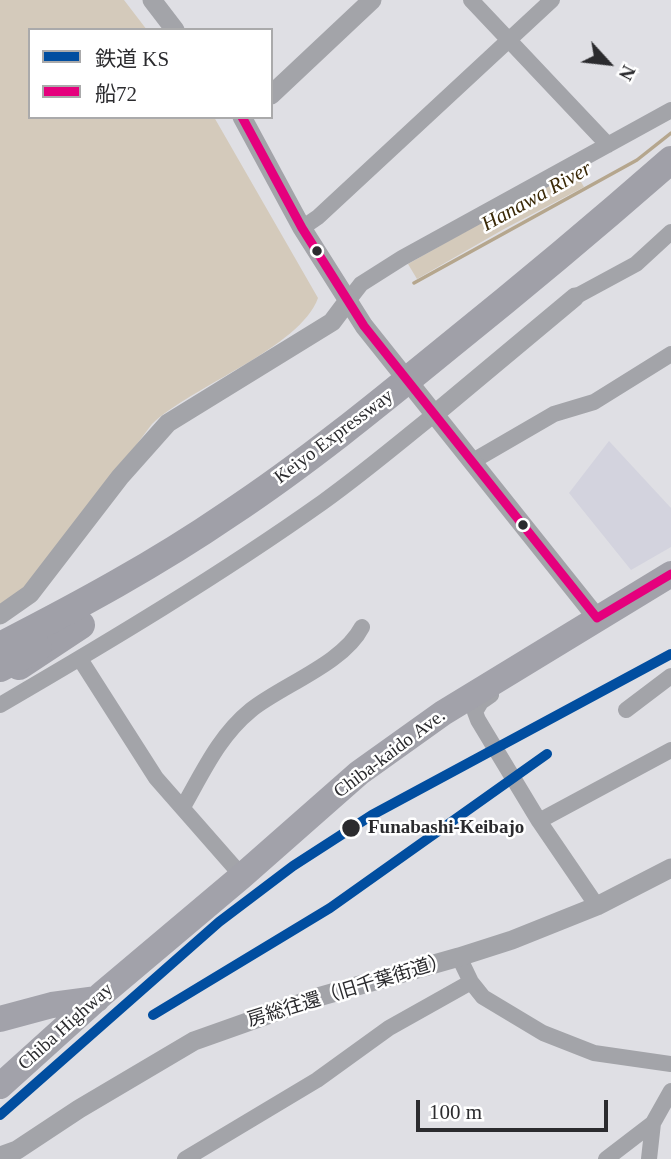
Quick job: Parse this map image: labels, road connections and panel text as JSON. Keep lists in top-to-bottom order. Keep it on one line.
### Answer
{"streets":{"highway":["Keiyo Expressway","Chiba-kaido Ave.","Chiba Highway"],"street":["房総往還（旧千葉街道）"]},"crossings":[["Chiba-kaido Ave.","Chiba Highway"]],"water":["Hanawa River"],"places":["Funabashi-Keibajo"],"lines":["transit line 船72","rail line KS"],"legend":["鉄道 KS","船72"],"scale_bar":"100 m","north":"bottom right"}
